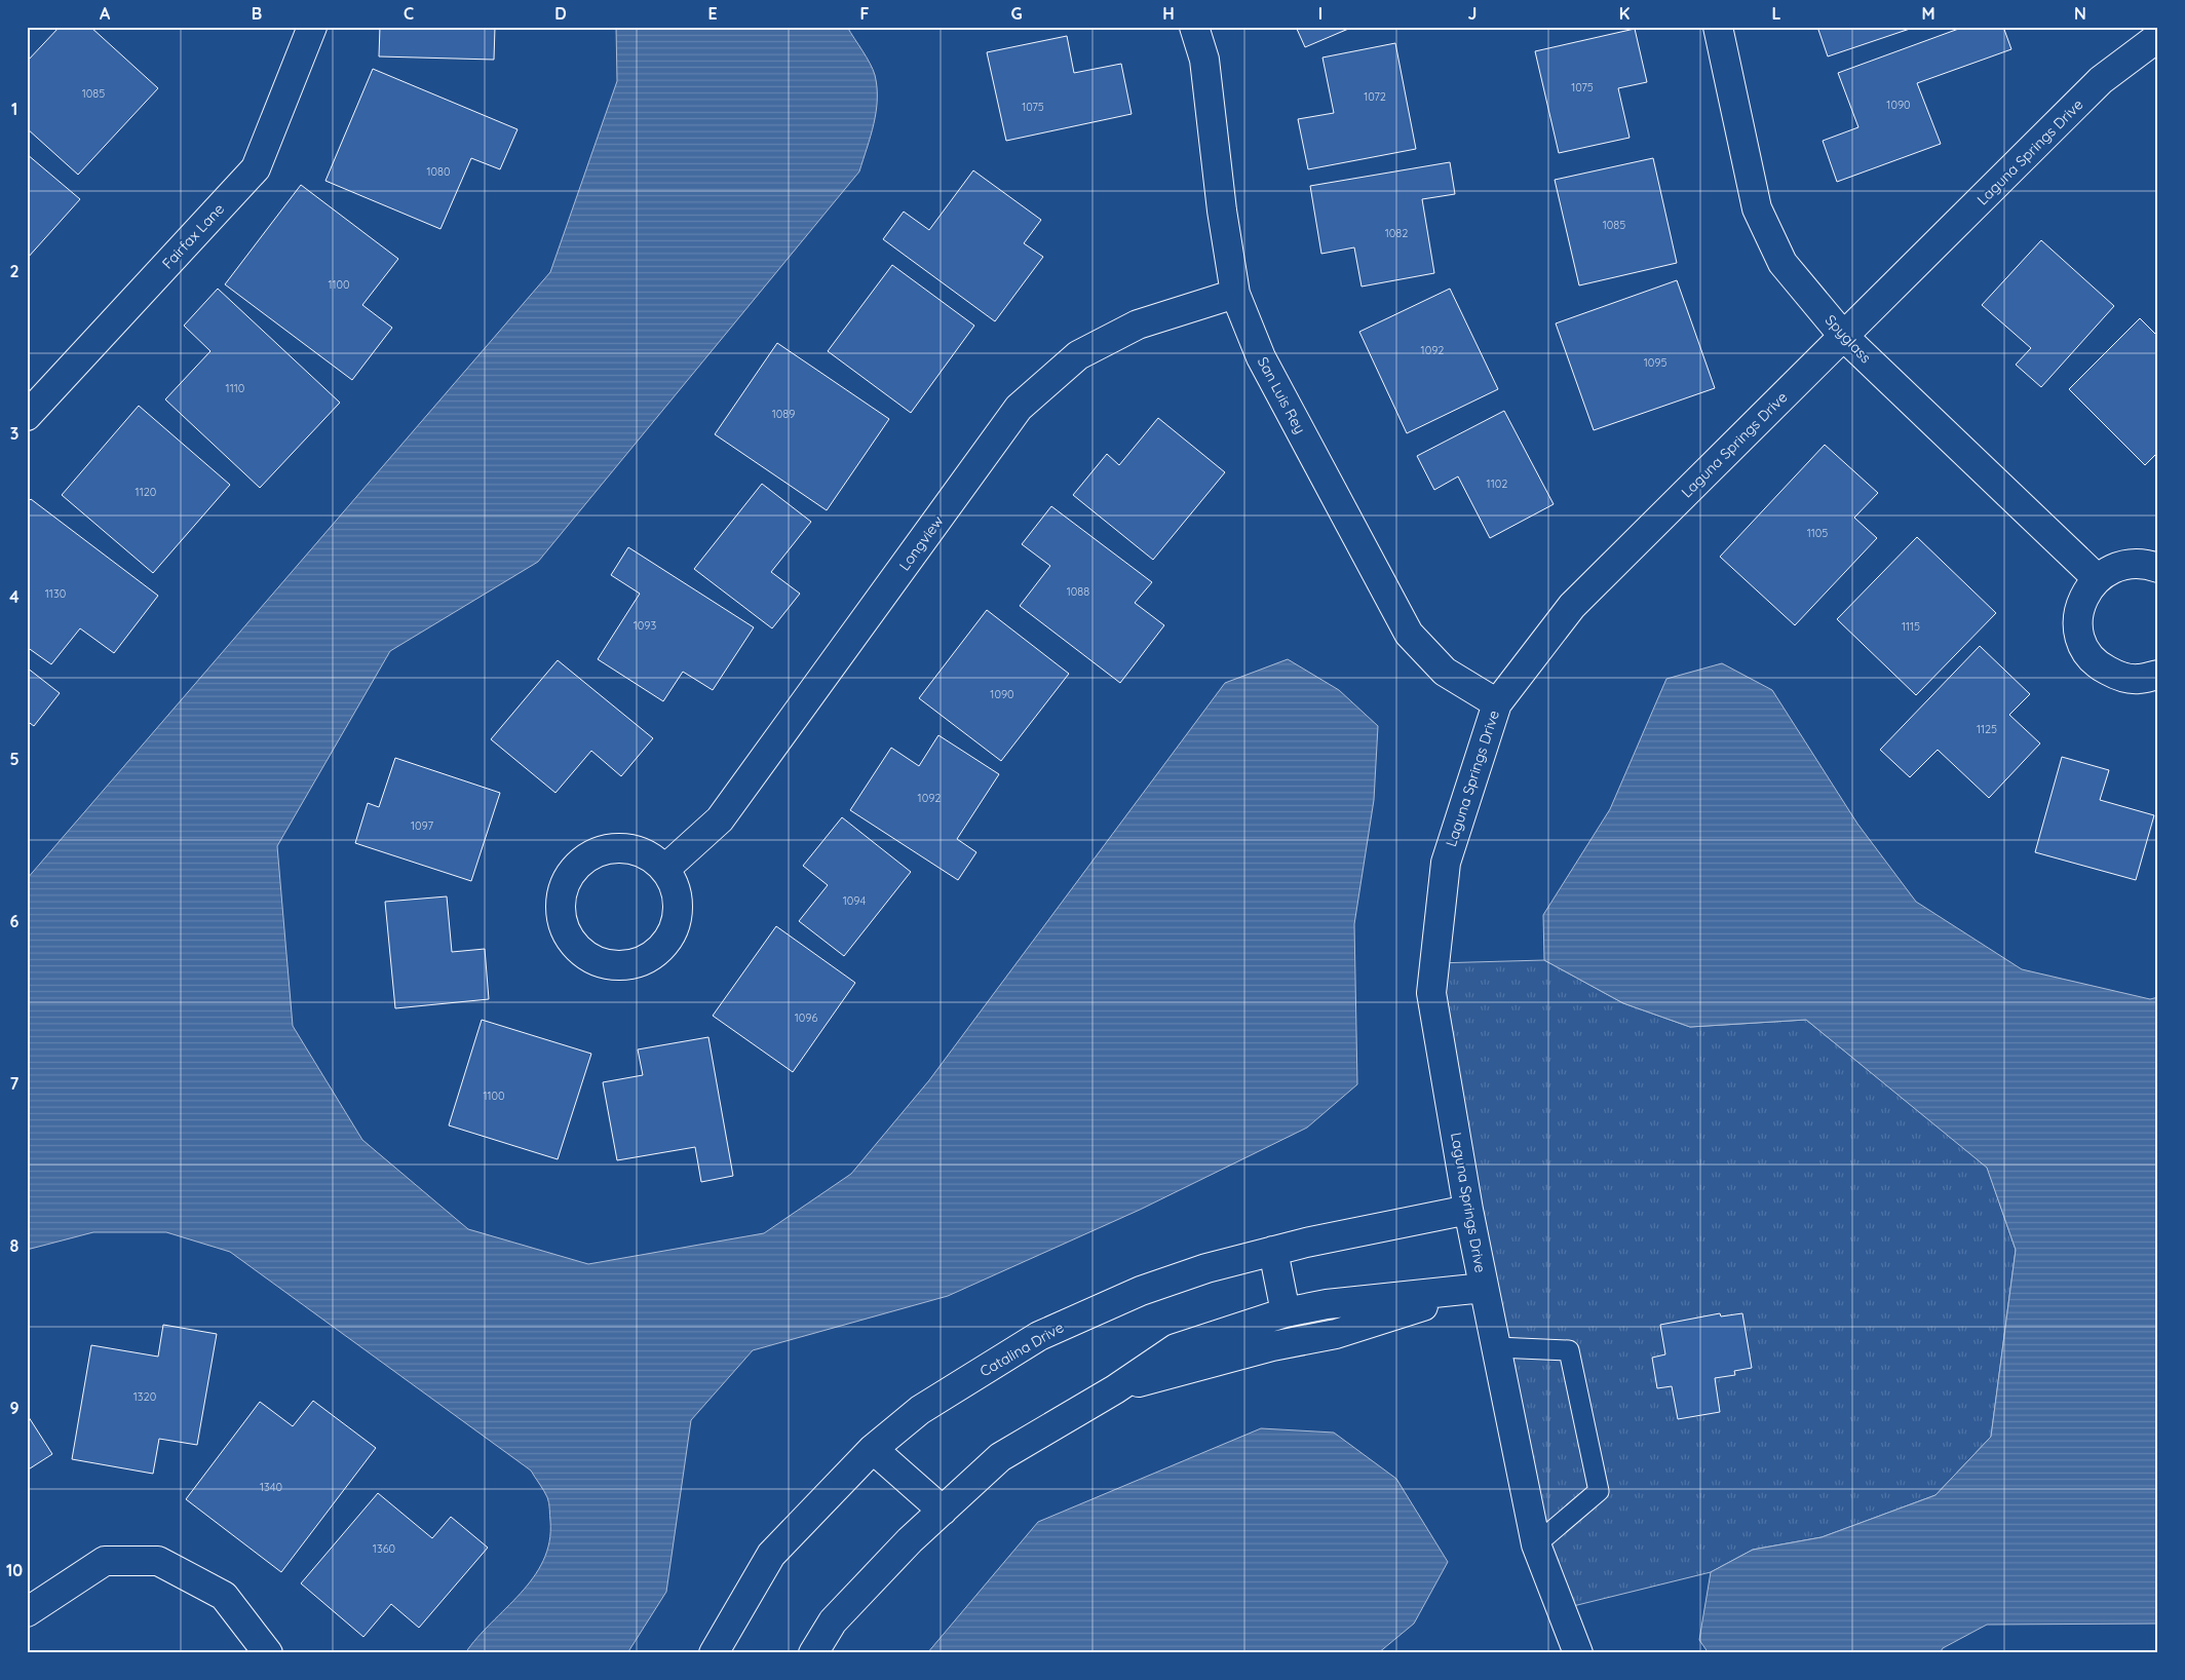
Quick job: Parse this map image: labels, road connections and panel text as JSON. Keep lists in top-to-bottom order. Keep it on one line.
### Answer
{"streets":{"street":["Laguna Springs Drive","Fairfax Lane","Spyglass","San Luis Rey","Longview","Catalina Drive"]},"crossings":[["Laguna Springs Drive","Spyglass"],["Laguna Springs Drive","San Luis Rey"],["Laguna Springs Drive","Catalina Drive"],["San Luis Rey","Longview"]],"house_numbers":["1075","1085","1072","1090","1075","1080","1085","1082","1100","1092","1095","1110","1089","1102","1120","1105","1088","1130","1093","1115","1090","1125","1092","1097","1094","1096","1100","1320","1340","1360"],"grid":{"columns":["A","B","C","D","E","F","G","H","I","J","K","L","M","N"],"rows":["1","2","3","4","5","6","7","8","9","10"]}}
